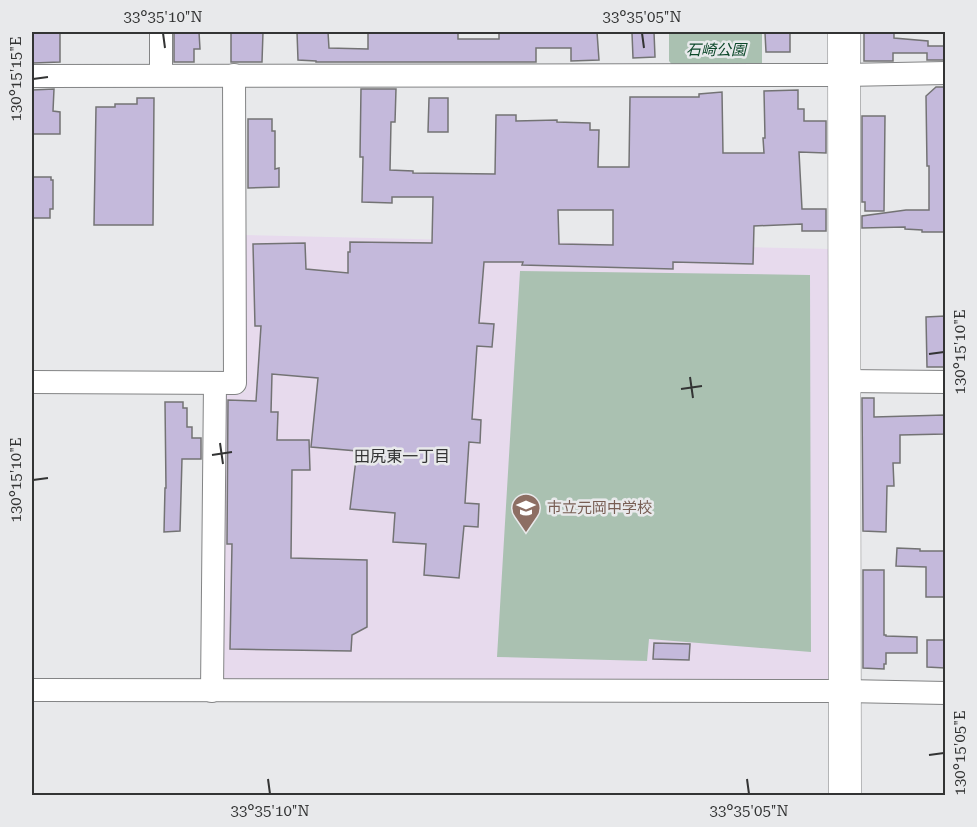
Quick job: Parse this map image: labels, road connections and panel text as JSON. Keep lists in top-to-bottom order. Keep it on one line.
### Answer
{"districts":["田尻東一丁目"],"parks":["石崎公園"],"places":{"school or university":["市立元岡中学校"]},"coordinates":["33°35'10\"N","33°35'05\"N","130°15'15\"E","130°15'10\"E","130°15'05\"E"]}
